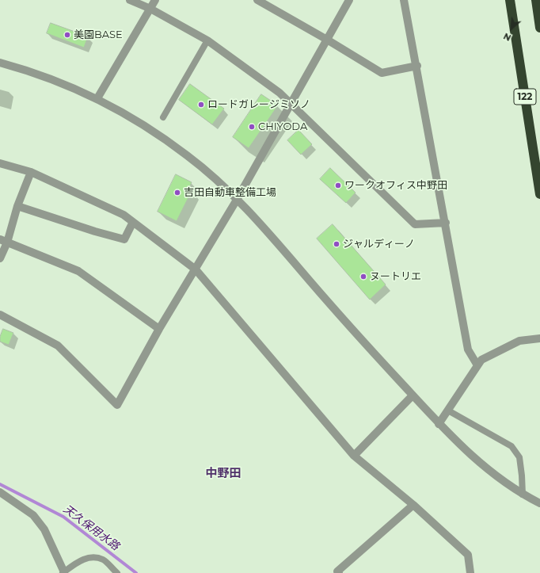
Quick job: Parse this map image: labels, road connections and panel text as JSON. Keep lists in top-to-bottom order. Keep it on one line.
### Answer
{"streets":{"highway":["122"]},"districts":["中野田"],"water":["天久保用水路"],"places":["美園BASE","ロードガレージミソノ","CHIYODA","ワークオフィス中野田","吉田自動車整備工場","ジャルディーノ","ヌートリエ"],"north":"bottom left"}
